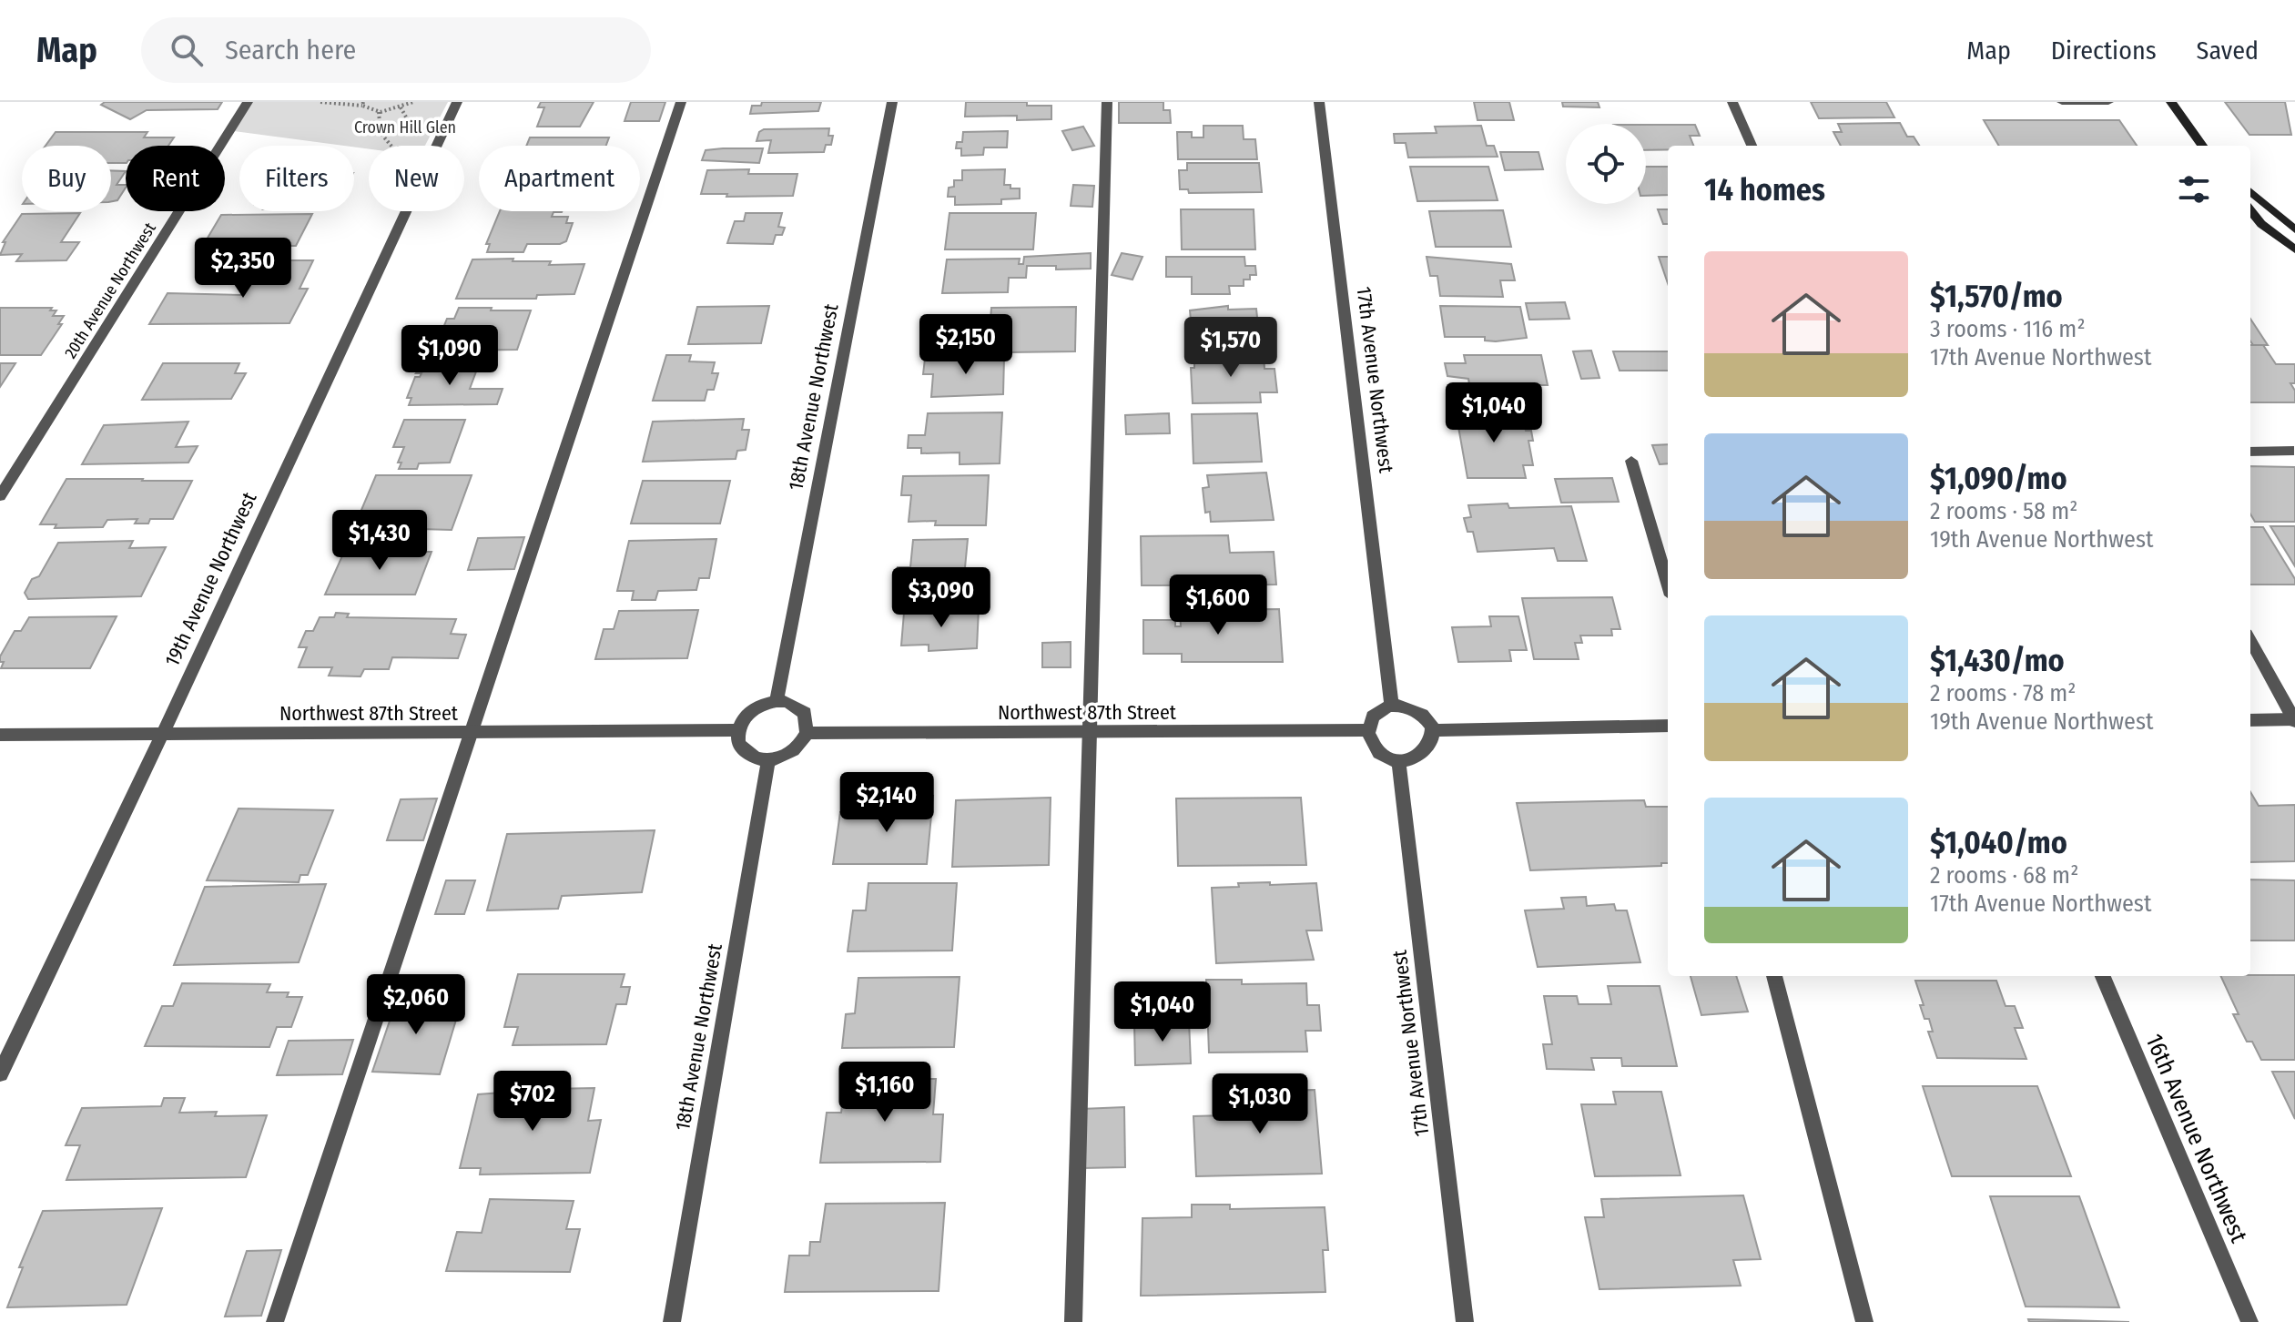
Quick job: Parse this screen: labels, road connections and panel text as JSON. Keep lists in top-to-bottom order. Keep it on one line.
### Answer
{"streets":{"street":["20th Avenue Northwest","17th Avenue Northwest","18th Avenue Northwest","19th Avenue Northwest","Northwest 87th Street","16th Avenue Northwest"]},"crossings":[["17th Avenue Northwest","Northwest 87th Street"],["18th Avenue Northwest","Northwest 87th Street"],["19th Avenue Northwest","Northwest 87th Street"]],"parks":["Crown Hill Glen"],"page":{"header":"Map","search":"Search here","nav":["Map","Directions","Saved"],"chip":["Buy","Rent","Filters","New","Apartment"],"heading":"14 homes","list":[{"name":"$1,570/mo","note":"3 rooms · 116 m² · 17th Avenue Northwest"},{"name":"$1,090/mo","note":"2 rooms · 58 m² · 19th Avenue Northwest"},{"name":"$1,430/mo","note":"2 rooms · 78 m² · 19th Avenue Northwest"},{"name":"$1,040/mo","note":"2 rooms · 68 m² · 17th Avenue Northwest"}],"price":["$2,350","$2,150","$1,570","$1,090","$1,040","$1,430","$3,090","$1,600","$2,140","$2,060","$1,040","$1,160","$702","$1,030"]}}
